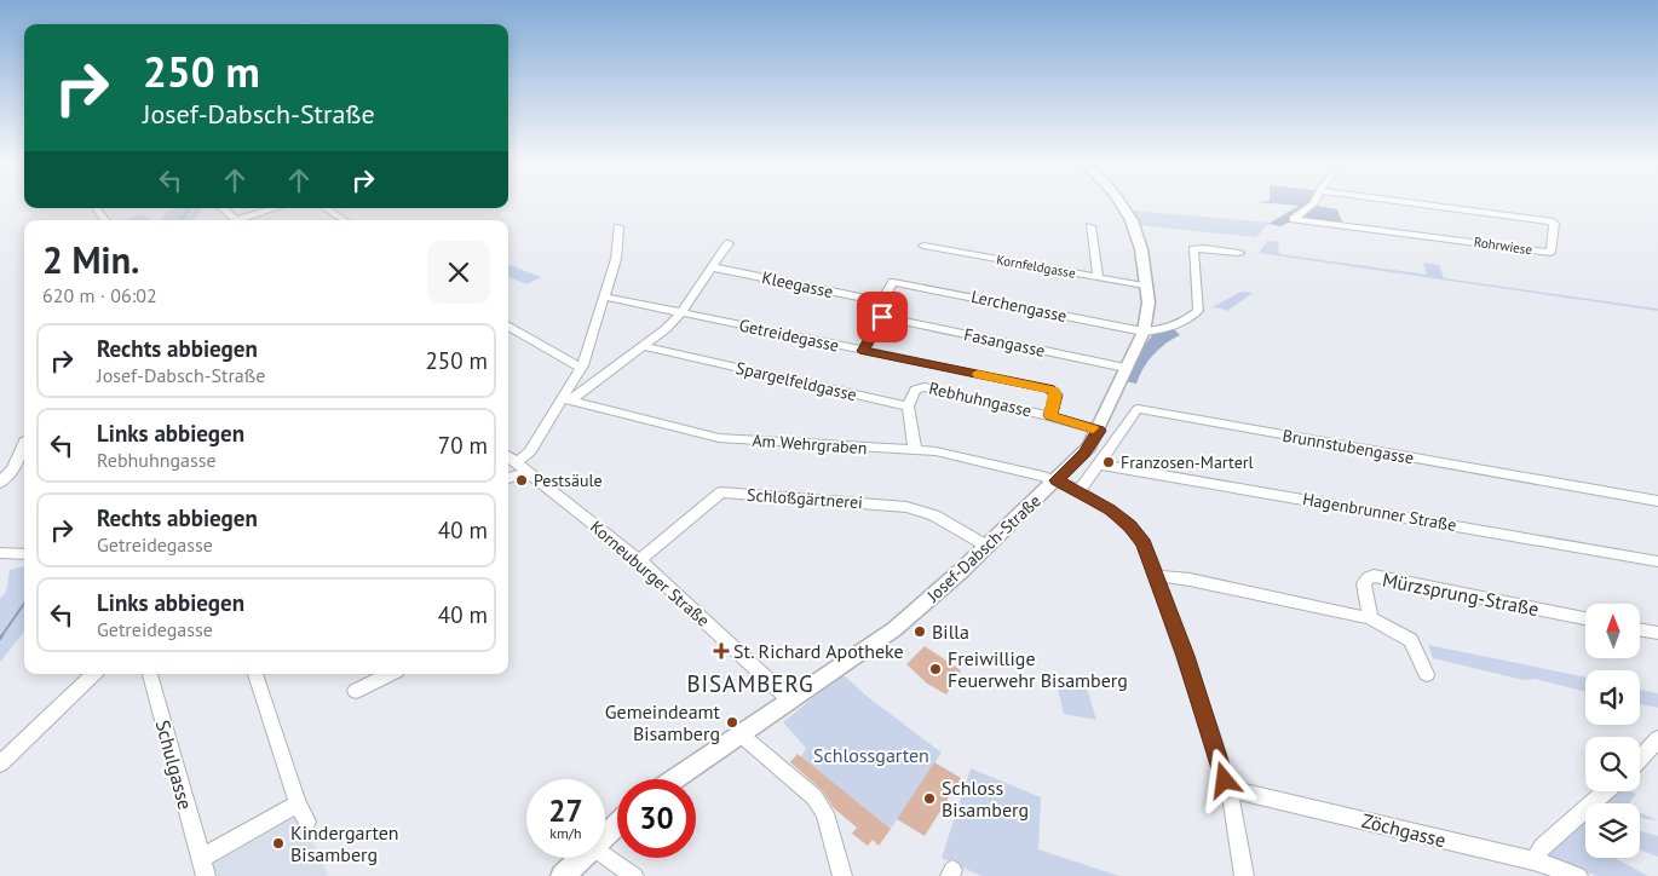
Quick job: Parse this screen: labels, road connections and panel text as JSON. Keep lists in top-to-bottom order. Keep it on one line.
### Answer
{"streets":{"main road":["Josef-Dabsch-Straße"],"street":["Rohrwiese","Kornfeldgasse","Kleegasse","Lerchengasse","Getreidegasse","Fasangasse","Spargelfeldgasse","Rebhuhngasse","Am Wehrgraben","Brunnstubengasse","Schloßgärtnerei","Hagenbrunner Straße","Korneuburger Straße","Mürzsprung-Straße","Schulgasse","Zöchgasse"]},"crossings":[["Kornfeldgasse","Josef-Dabsch-Straße"],["Kleegasse","Lerchengasse"],["Lerchengasse","Josef-Dabsch-Straße"],["Getreidegasse","Rebhuhngasse"],["Fasangasse","Josef-Dabsch-Straße"],["Spargelfeldgasse","Rebhuhngasse"],["Rebhuhngasse","Josef-Dabsch-Straße"],["Am Wehrgraben","Brunnstubengasse"],["Am Wehrgraben","Josef-Dabsch-Straße"],["Am Wehrgraben","Zöchgasse"],["Brunnstubengasse","Hagenbrunner Straße"],["Schloßgärtnerei","Josef-Dabsch-Straße"],["Schloßgärtnerei","Korneuburger Straße"],["Josef-Dabsch-Straße","Korneuburger Straße"]],"districts":["BISAMBERG"],"parks":["Schlossgarten"],"places":{"other":["Franzosen-Marterl","Pestsäule","Billa","Freiwillige Feuerwehr Bisamberg","Gemeindeamt Bisamberg","Schloss Bisamberg","Kindergarten Bisamberg"],"health":["St. Richard Apotheke"]},"north":"top","page":{"turn":["250 m","Josef-Dabsch-Straße"],"heading":["2 Min.","620 m · 06:02"],"list":[{"name":"Rechts abbiegen","note":"Josef-Dabsch-Straße","value":"250 m"},{"name":"Links abbiegen","note":"Rebhuhngasse","value":"70 m"},{"name":"Rechts abbiegen","note":"Getreidegasse","value":"40 m"},{"name":"Links abbiegen","note":"Getreidegasse","value":"40 m"}],"speed":"27 km/h","limit":"30"}}
